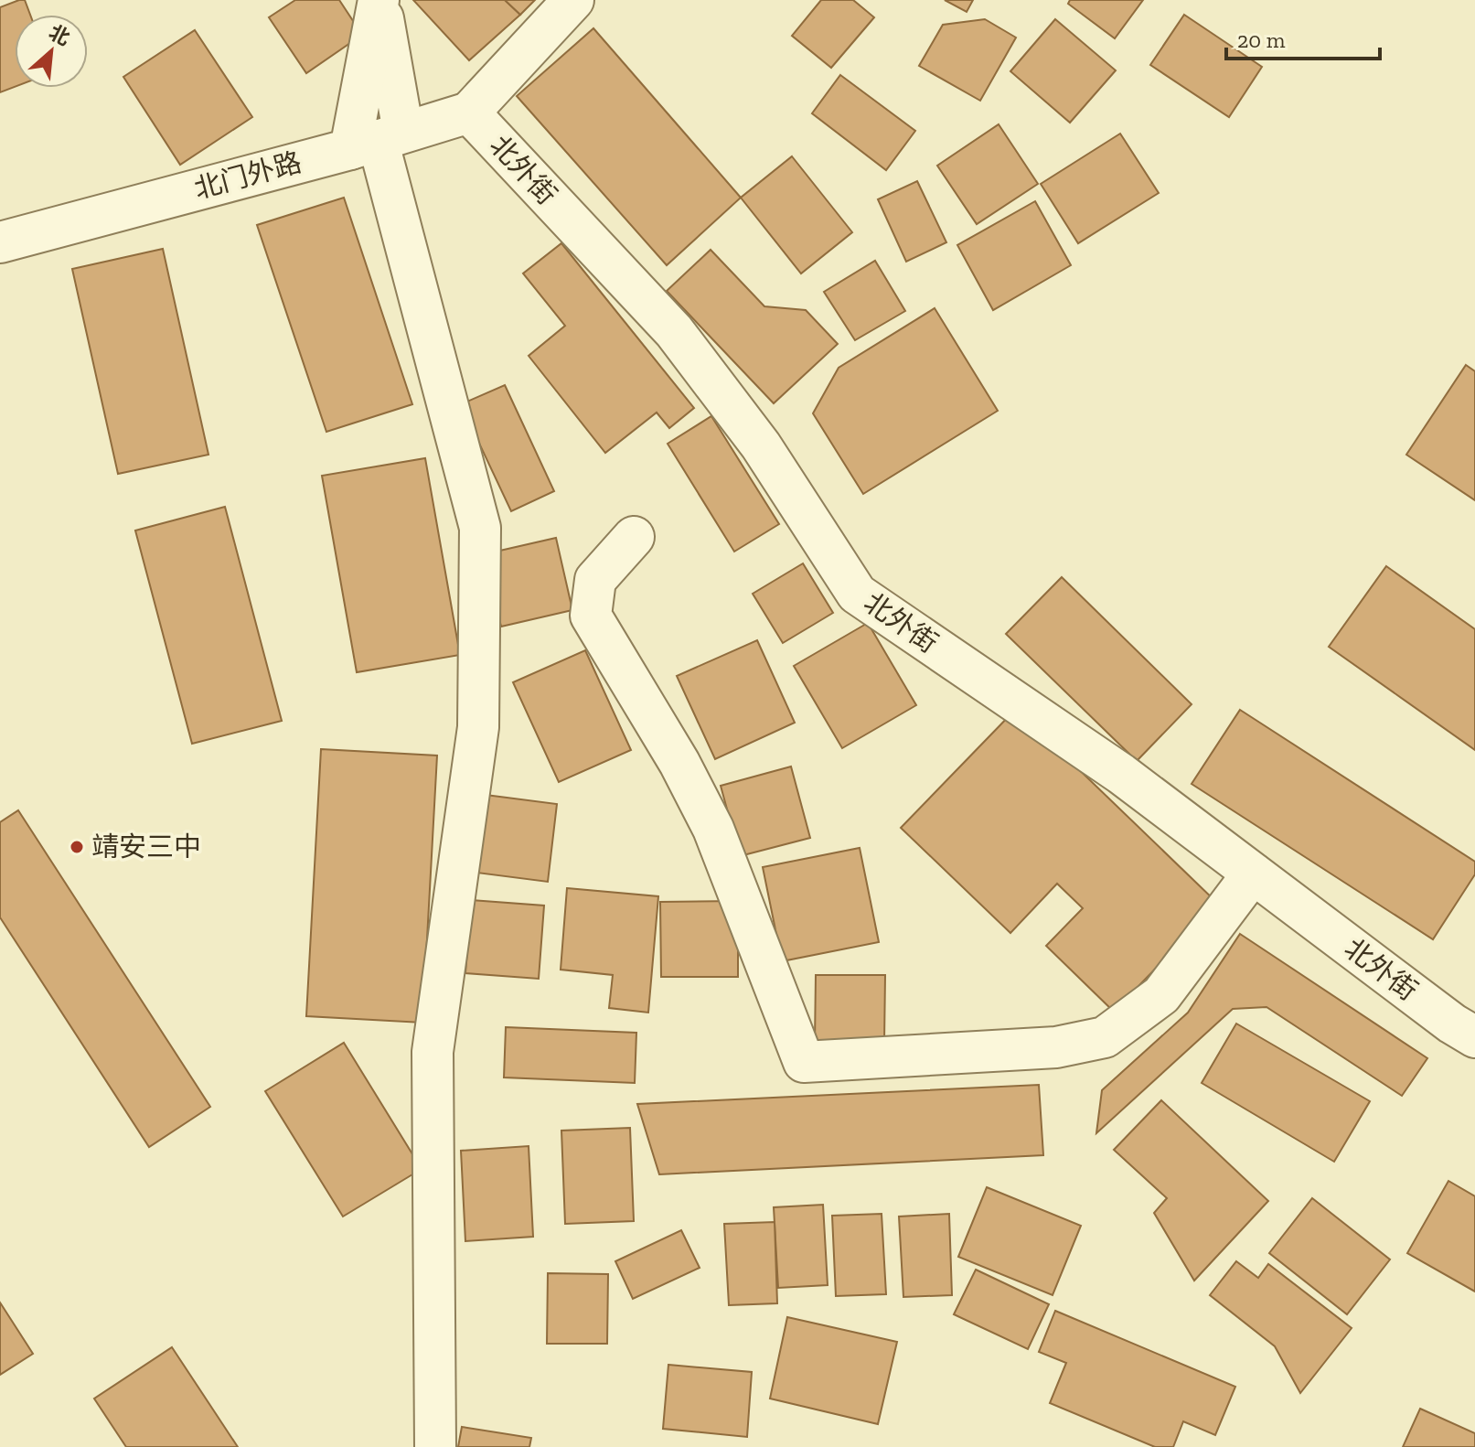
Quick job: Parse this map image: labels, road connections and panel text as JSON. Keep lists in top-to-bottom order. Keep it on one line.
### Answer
{"streets":{"street":["北外街","北门外路"]},"crossings":[["北外街","北门外路"]],"places":["靖安三中"],"scale_bar":"20 m","north":"top right"}
